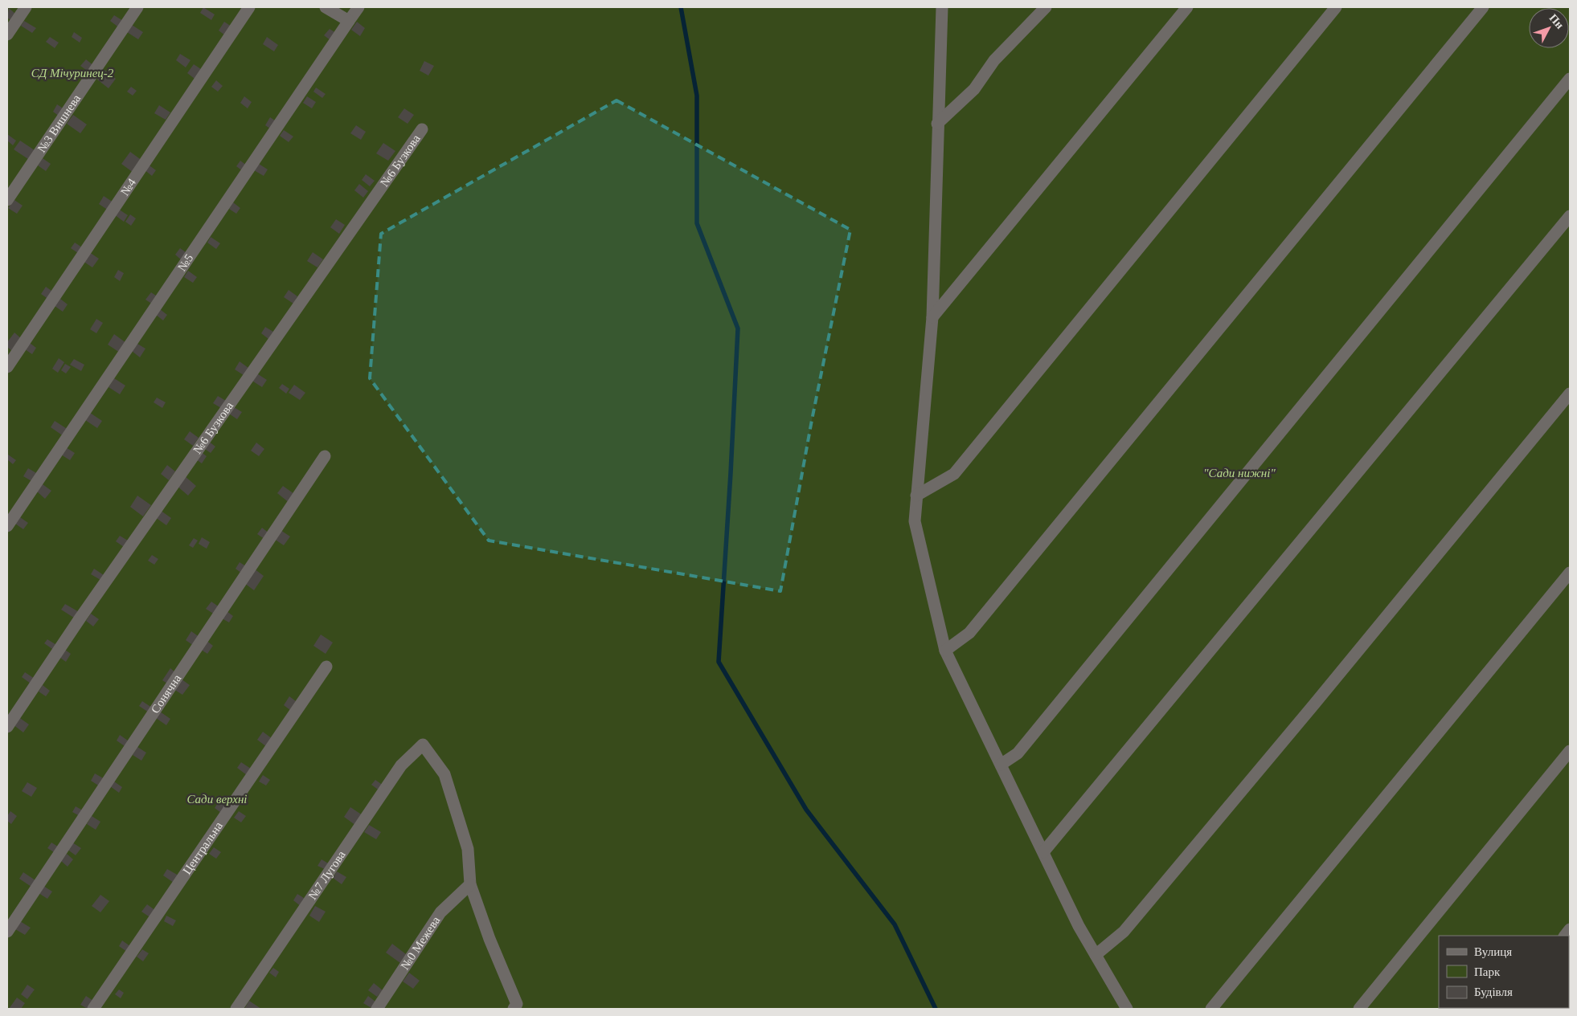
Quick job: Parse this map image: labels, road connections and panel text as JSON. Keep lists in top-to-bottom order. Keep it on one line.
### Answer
{"streets":{"lane":["№3 Вишнева","№6 Бузкова","№4","№5","Сонячна","Центральна","№7 Лугова","№0 Межева"]},"crossings":[["№7 Лугова","№0 Межева"]],"parks":["СД Мічуринец-2","\"Сади нижні\"","Сади верхні"],"legend":["Вулиця","Парк","Будівля"],"north":"top right"}
